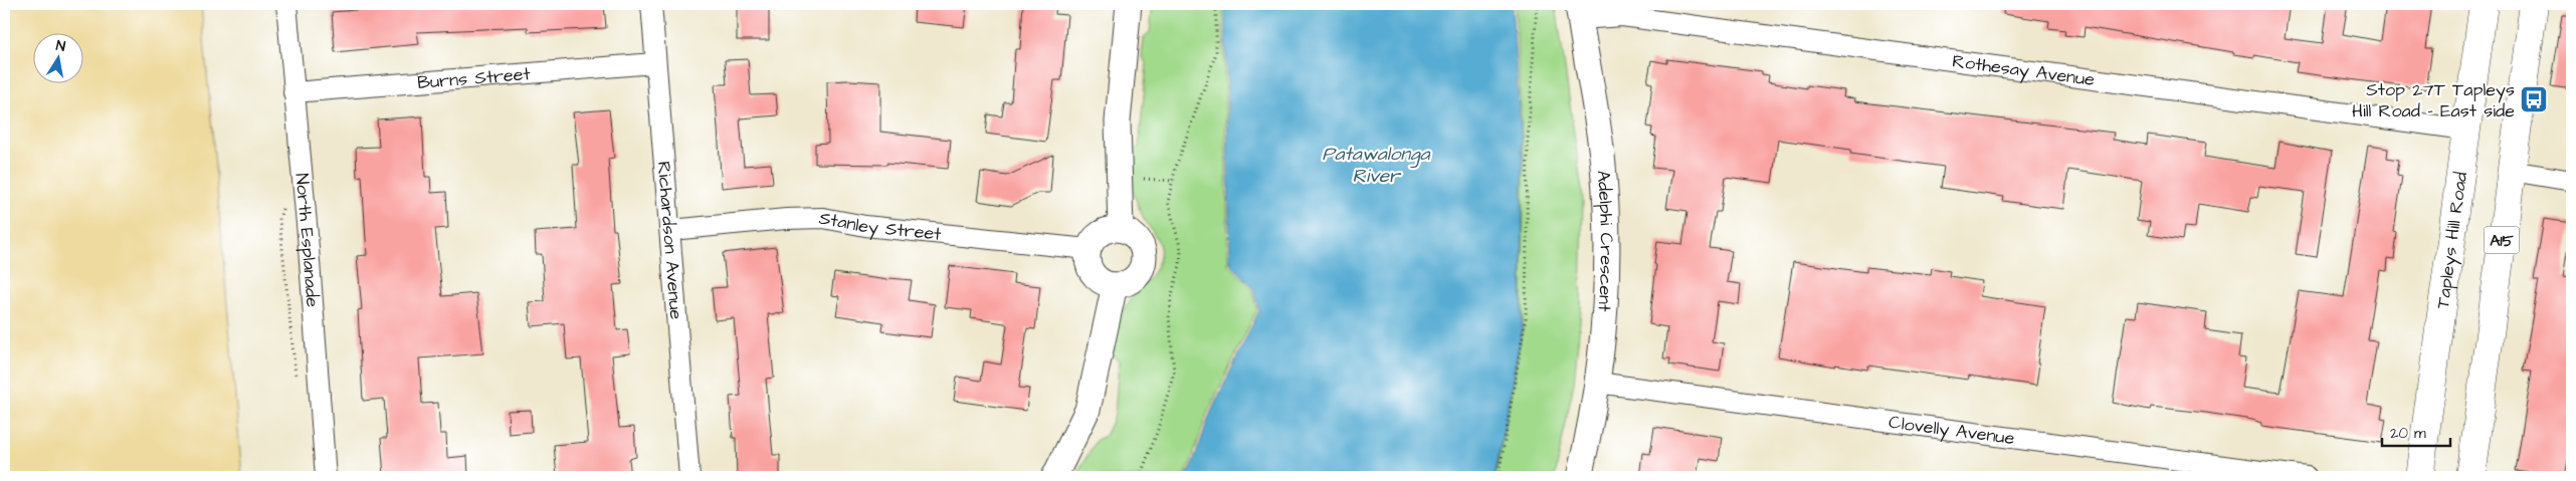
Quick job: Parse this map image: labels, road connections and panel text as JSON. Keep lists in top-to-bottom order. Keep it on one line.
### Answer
{"streets":{"main road":["A15","Tapleys Hill Road"],"street":["Rothesay Avenue","Burns Street","Stanley Street","North Esplanade","Richardson Avenue","Adelphi Crescent","Clovelly Avenue"]},"crossings":[["Rothesay Avenue","Adelphi Crescent"],["Rothesay Avenue","Tapleys Hill Road"],["Burns Street","North Esplanade"],["Burns Street","Richardson Avenue"],["Stanley Street","Richardson Avenue"],["Adelphi Crescent","Clovelly Avenue"]],"water":["Patawalonga River"],"places":{"bus stop":["Stop 27T Tapleys Hill Road - East side"]},"scale_bar":"20 m","north":"top"}
